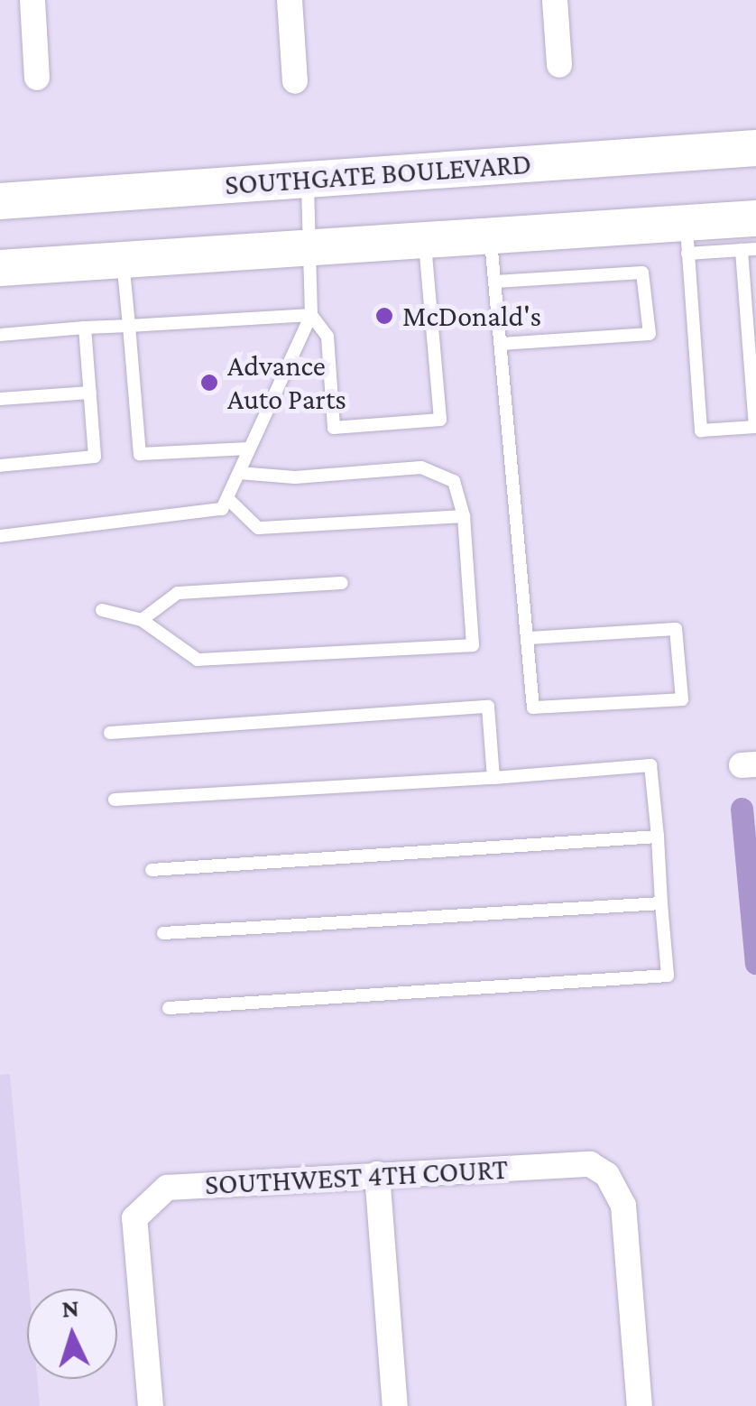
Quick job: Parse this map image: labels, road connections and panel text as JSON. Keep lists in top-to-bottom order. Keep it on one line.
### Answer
{"streets":{"main road":["SOUTHGATE BOULEVARD"],"street":["SOUTHWEST 4TH COURT"]},"places":["McDonald's","Advance Auto Parts"],"north":"top"}
